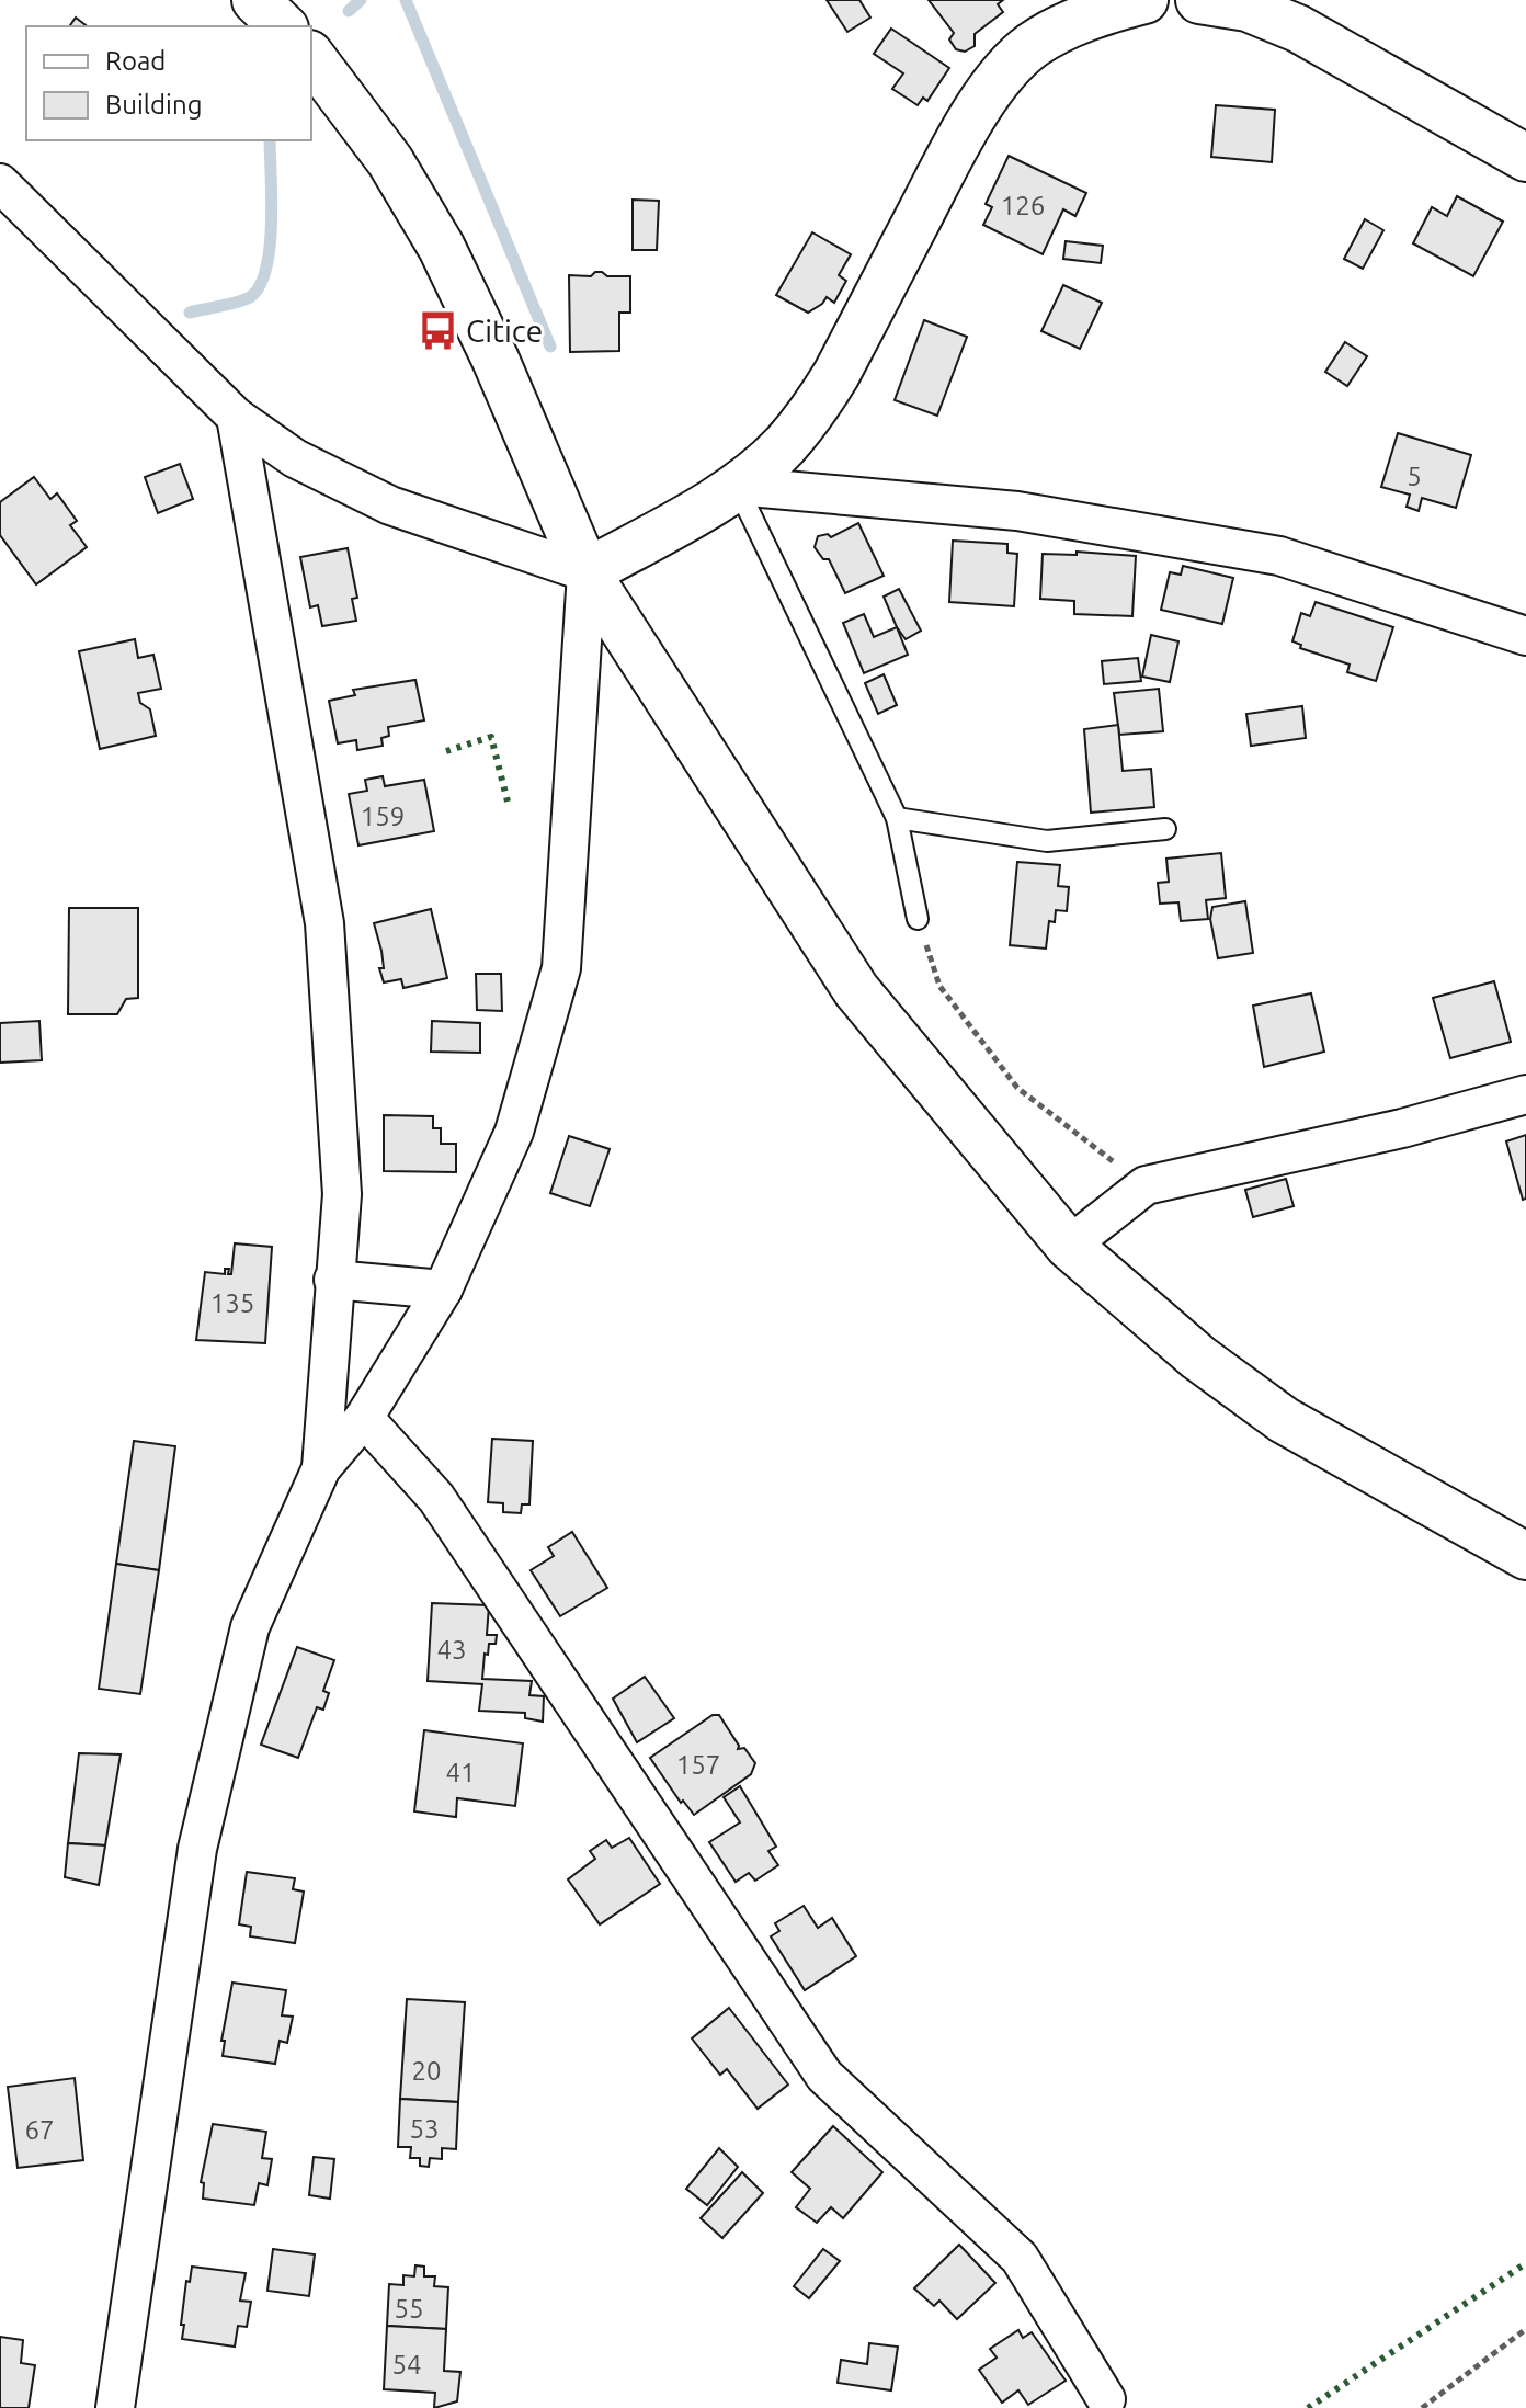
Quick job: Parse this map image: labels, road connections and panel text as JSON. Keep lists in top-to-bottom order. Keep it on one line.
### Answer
{"places":{"bus stop":["Citice"]},"house_numbers":["126","5","159","135","43","157","41","20","53","67","55","54"],"legend":["Road","Building"]}
